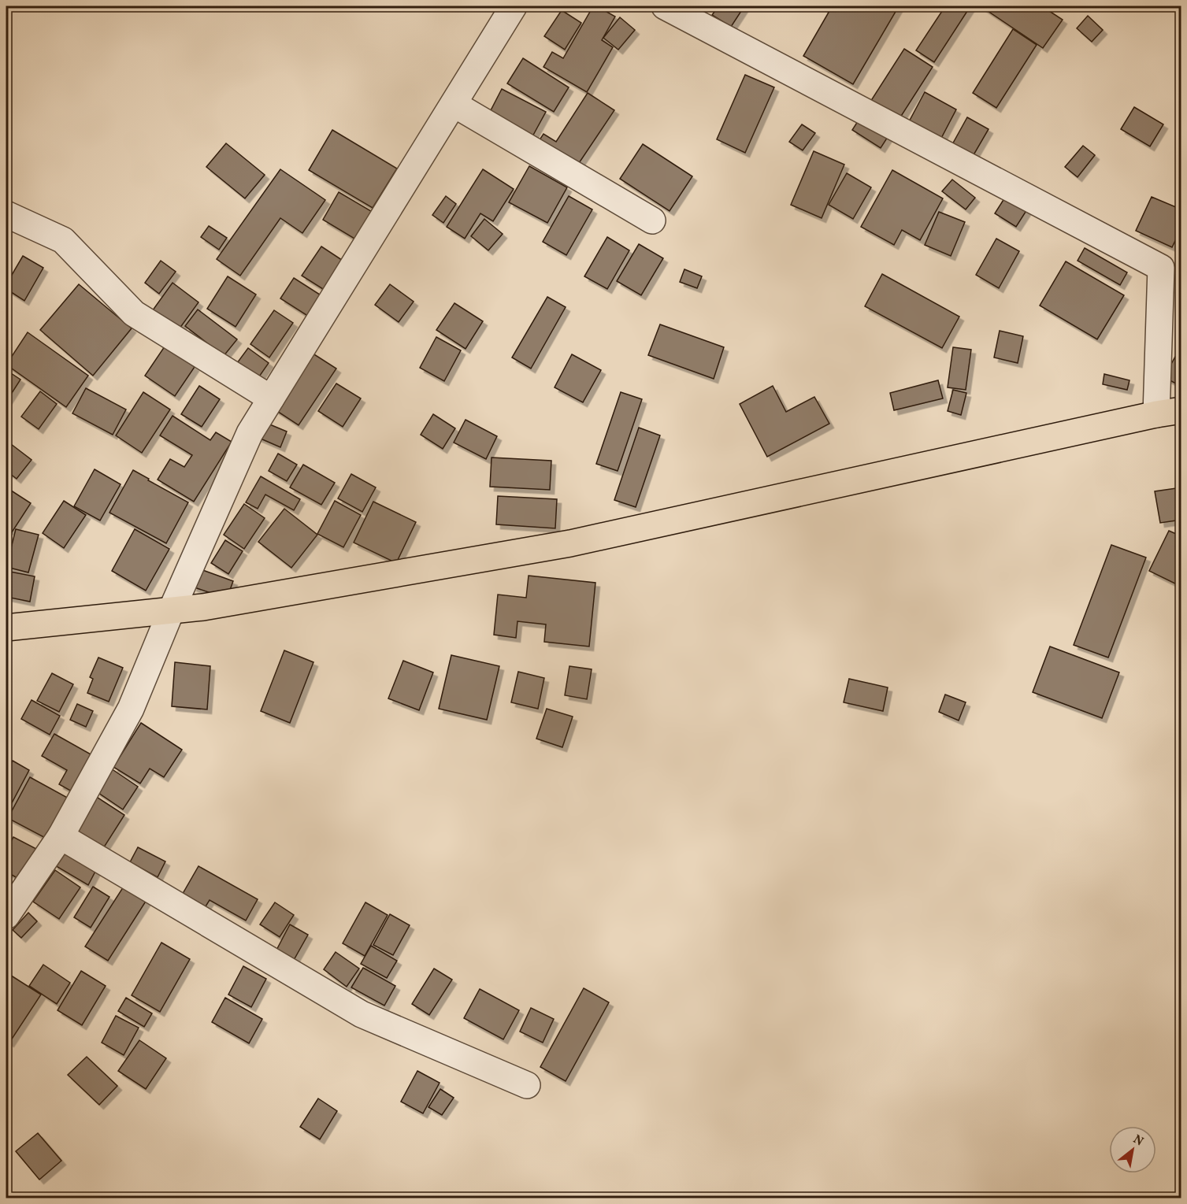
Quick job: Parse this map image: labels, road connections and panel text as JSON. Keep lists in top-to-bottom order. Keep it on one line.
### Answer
{"north":"top right"}
